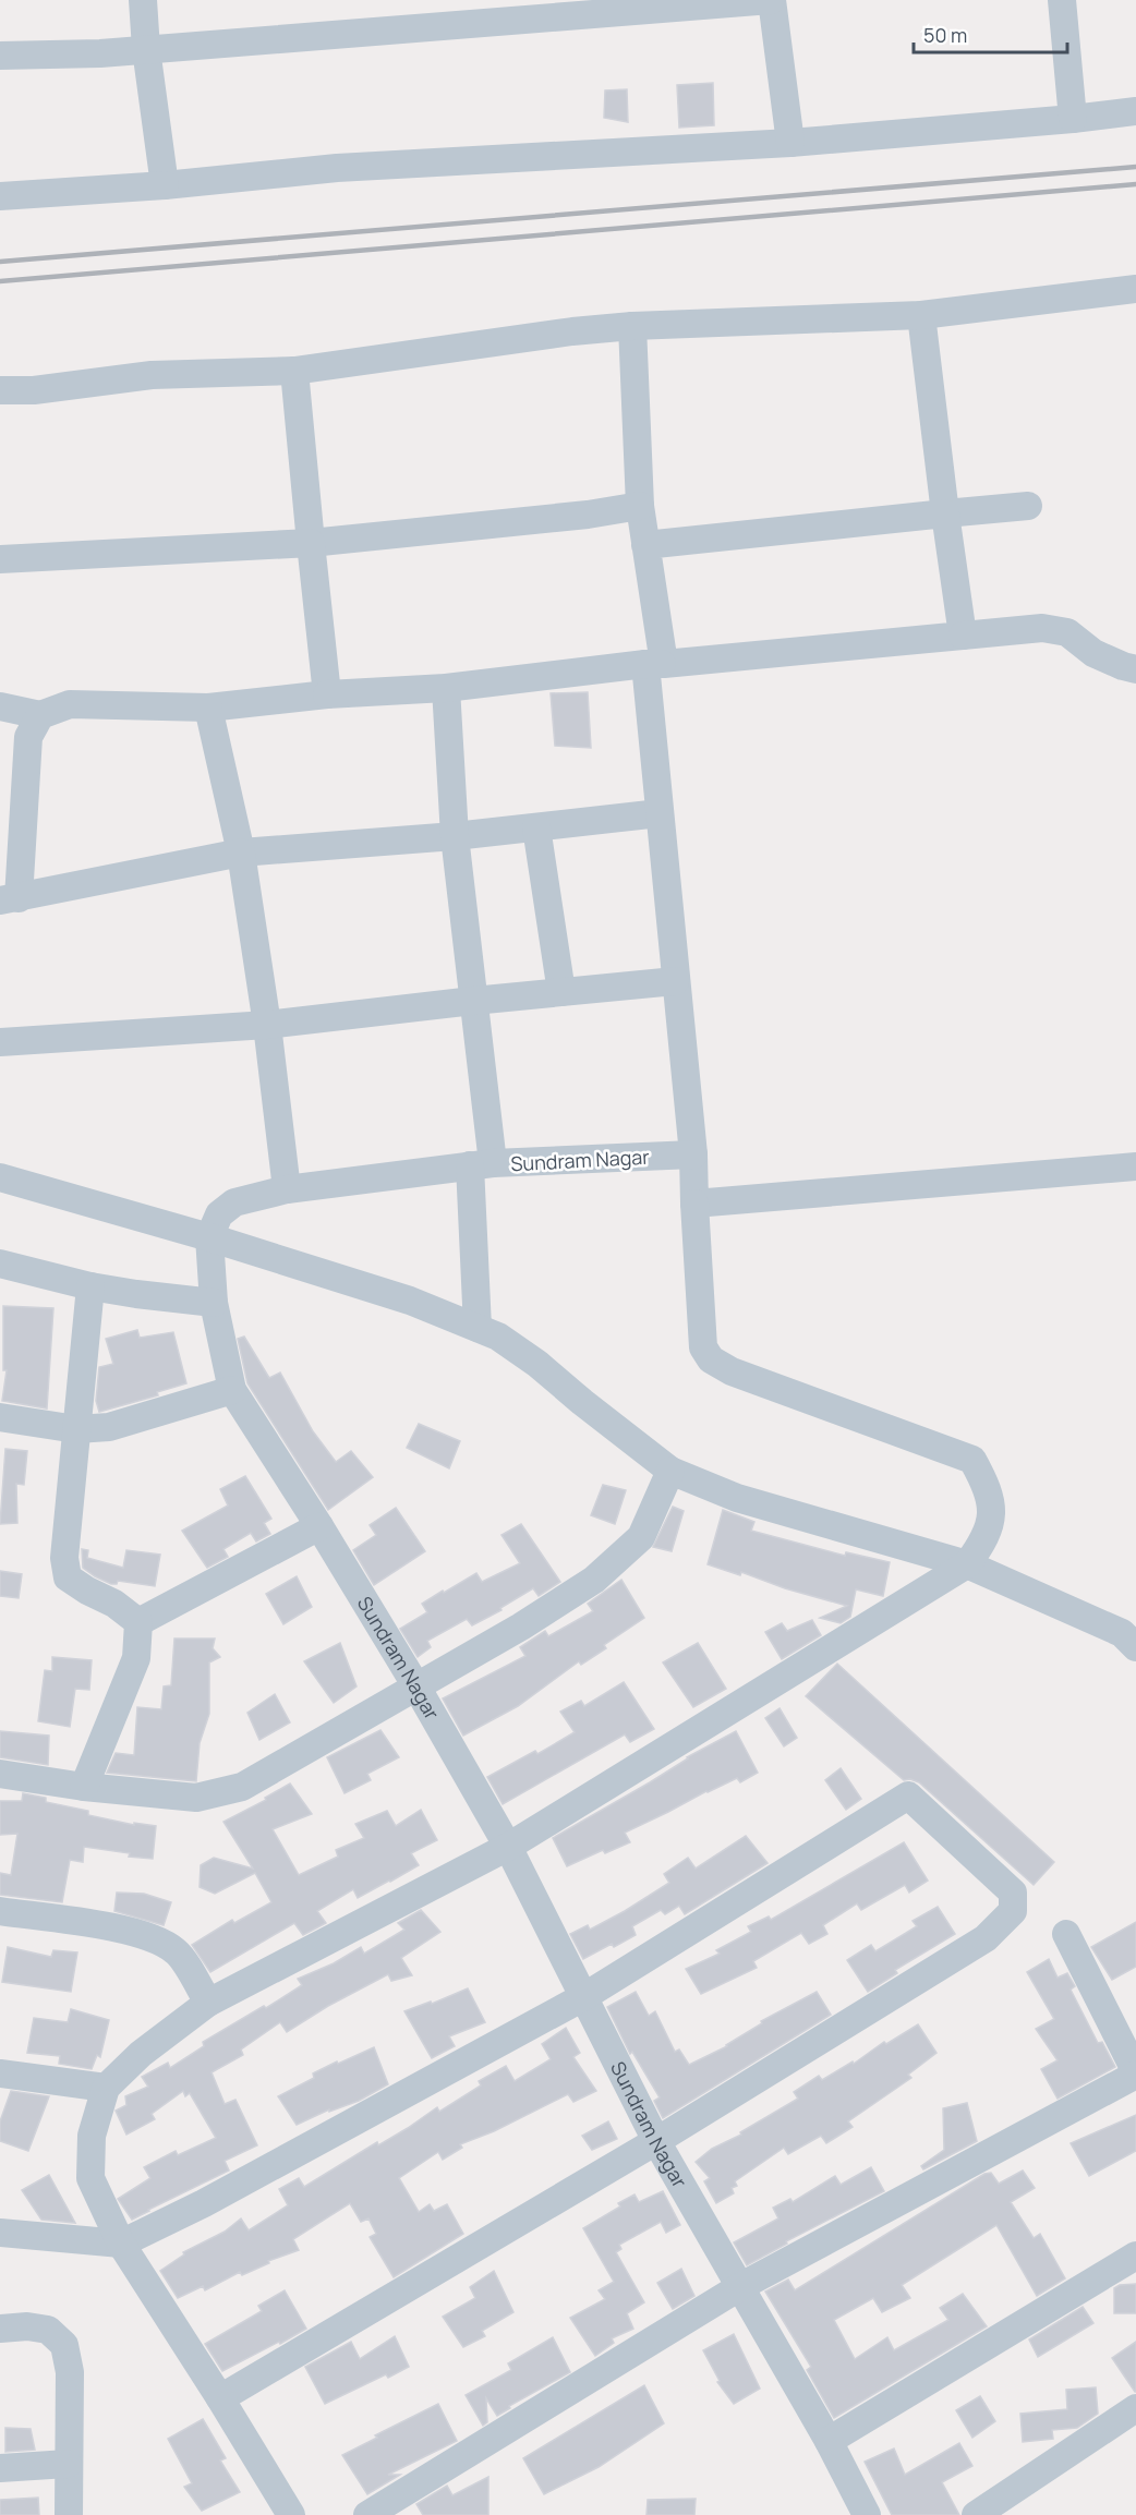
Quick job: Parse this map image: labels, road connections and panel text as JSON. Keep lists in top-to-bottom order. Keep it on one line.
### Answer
{"streets":{"street":["Sundram Nagar"]},"scale_bar":"50 m"}
